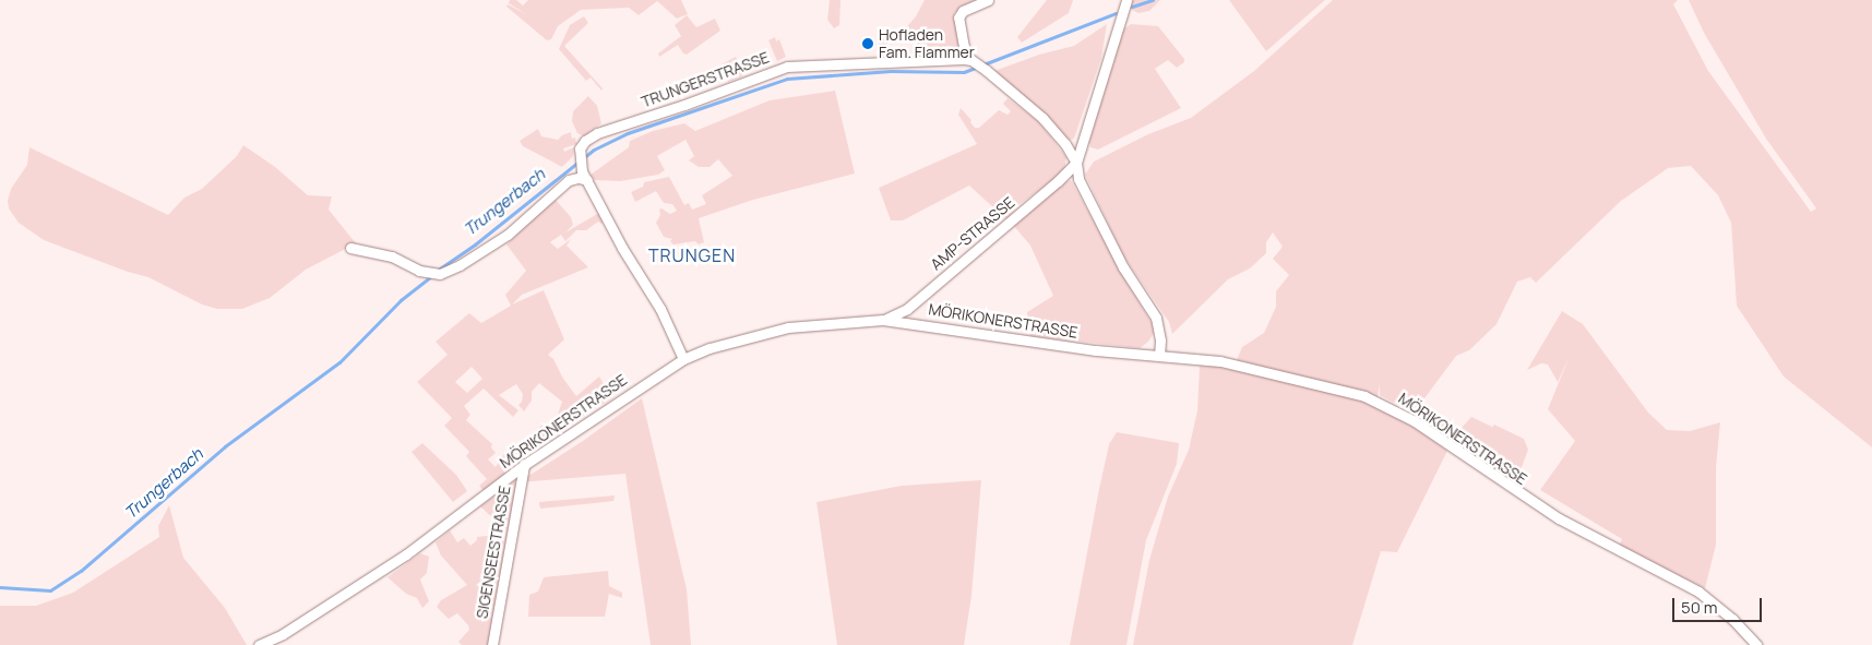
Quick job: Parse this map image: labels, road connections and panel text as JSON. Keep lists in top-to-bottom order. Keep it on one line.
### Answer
{"streets":{"street":["TRUNGERSTRASSE","AMP-STRASSE","MÖRIKONERSTRASSE","SIGENSEESTRASSE"]},"crossings":[["TRUNGERSTRASSE","MÖRIKONERSTRASSE"],["AMP-STRASSE","MÖRIKONERSTRASSE"],["MÖRIKONERSTRASSE","SIGENSEESTRASSE"]],"districts":["TRUNGEN"],"water":["Trungerbach"],"places":["Hofladen Fam. Flammer"],"scale_bar":"50 m"}
